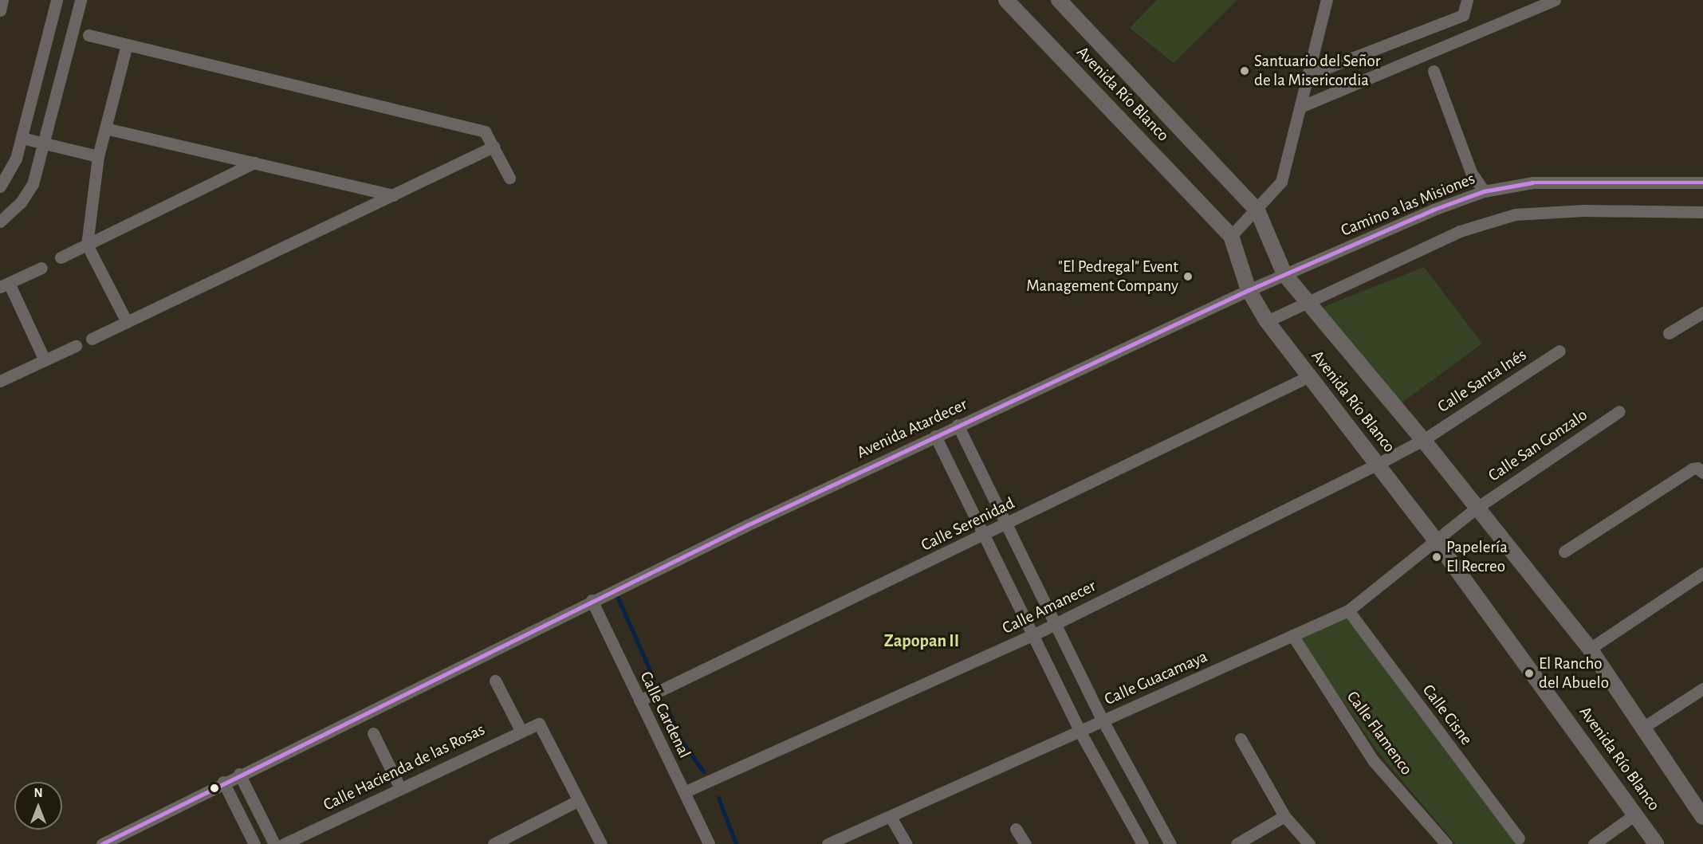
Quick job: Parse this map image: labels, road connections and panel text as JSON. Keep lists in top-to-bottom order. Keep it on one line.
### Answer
{"streets":{"street":["Avenida Río Blanco","Camino a las Misiones","Calle Santa Inés","Avenida Atardecer","Calle San Gonzalo","Calle Serenidad","Calle Amanecer","Calle Guacamaya","Calle Cardenal","Calle Cisne","Calle Flamenco","Calle Hacienda de las Rosas"]},"crossings":[["Avenida Río Blanco","Camino a las Misiones"],["Avenida Río Blanco","Calle Santa Inés"],["Avenida Río Blanco","Avenida Atardecer"],["Avenida Río Blanco","Calle San Gonzalo"],["Avenida Río Blanco","Calle Serenidad"],["Avenida Río Blanco","Calle Amanecer"],["Avenida Río Blanco","Calle Guacamaya"],["Camino a las Misiones","Avenida Atardecer"],["Calle Santa Inés","Calle Amanecer"],["Avenida Atardecer","Calle Cardenal"],["Calle San Gonzalo","Calle Guacamaya"],["Calle Serenidad","Calle Cardenal"],["Calle Amanecer","Calle Cardenal"],["Calle Guacamaya","Calle Cisne"],["Calle Guacamaya","Calle Flamenco"]],"districts":["Zapopan II"],"places":["Santuario del Señor de la Misericordia","\"El Pedregal\" Event Management Company","Papelería El Recreo","El Rancho del Abuelo"],"north":"top"}
